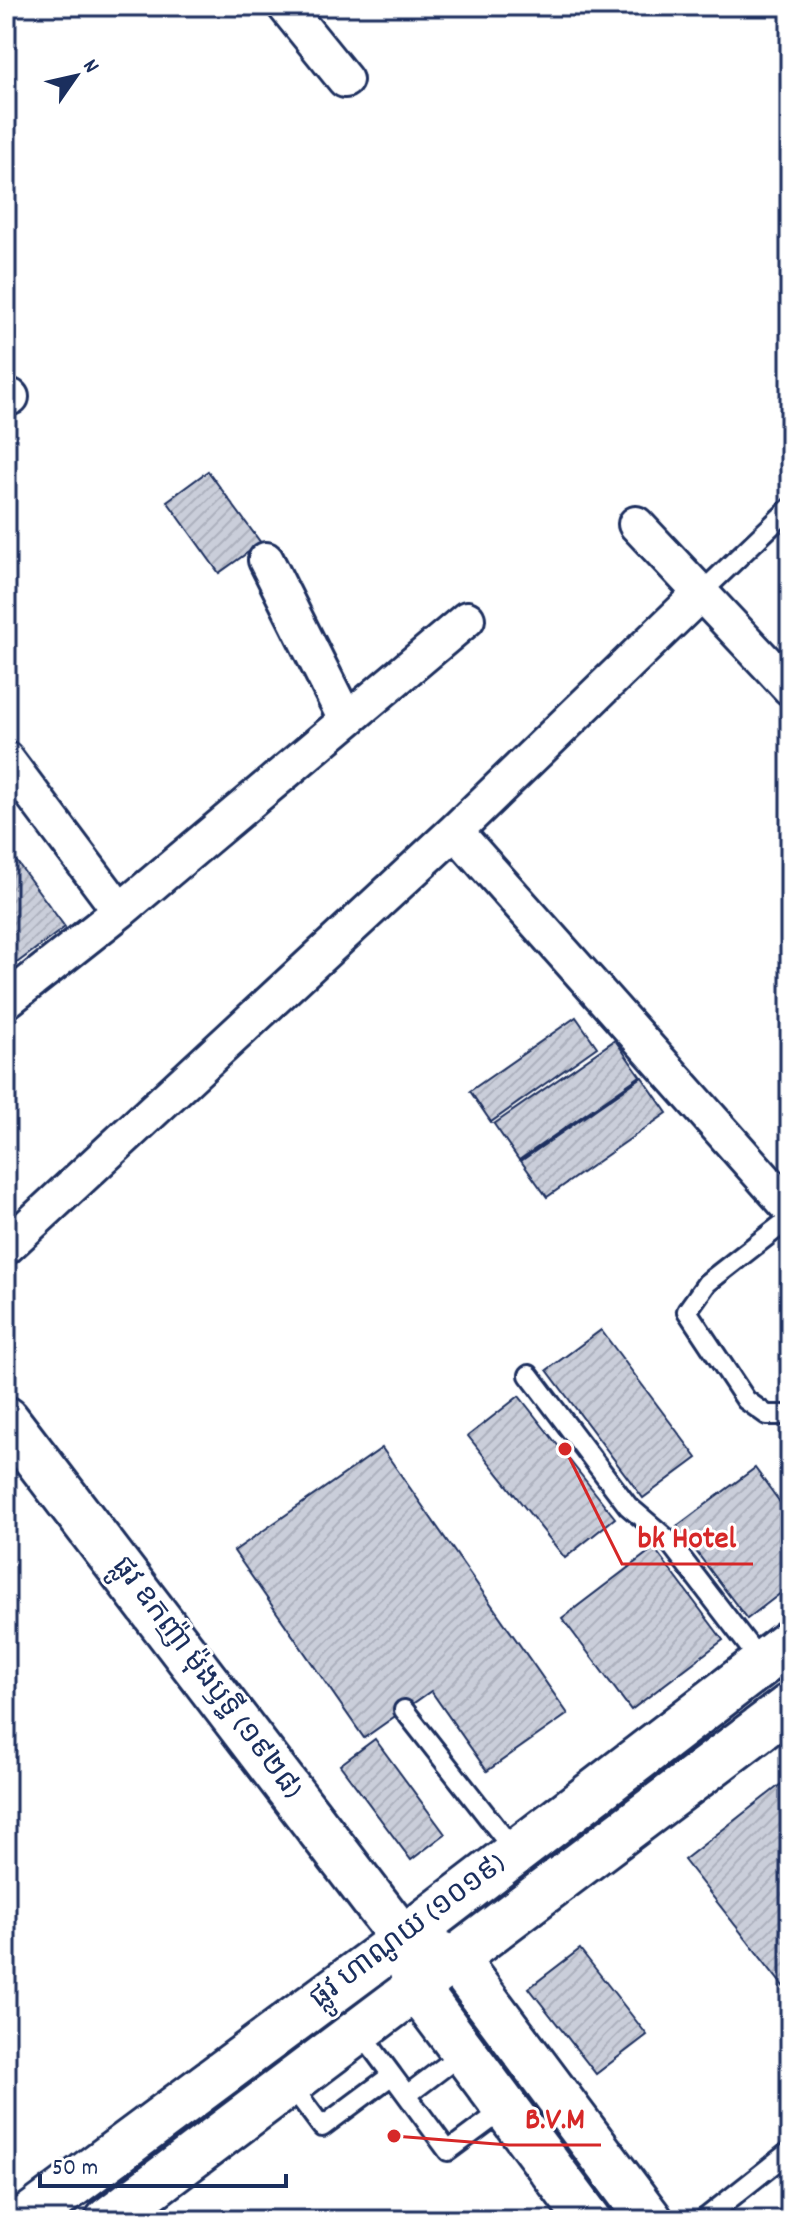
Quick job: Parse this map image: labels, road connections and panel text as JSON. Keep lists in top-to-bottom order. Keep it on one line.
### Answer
{"streets":{"main road":["ផ្លូវ ឧកញ៉ា ម៉ុងឫទ្ធី (១៩២៨)","ផ្លូវ ហាណូយ (១០១៩)"]},"crossings":[["ផ្លូវ ឧកញ៉ា ម៉ុងឫទ្ធី (១៩២៨)","ផ្លូវ ហាណូយ (១០១៩)"]],"places":["bk Hotel","B.V.M"],"scale_bar":"50 m","north":"top right"}
